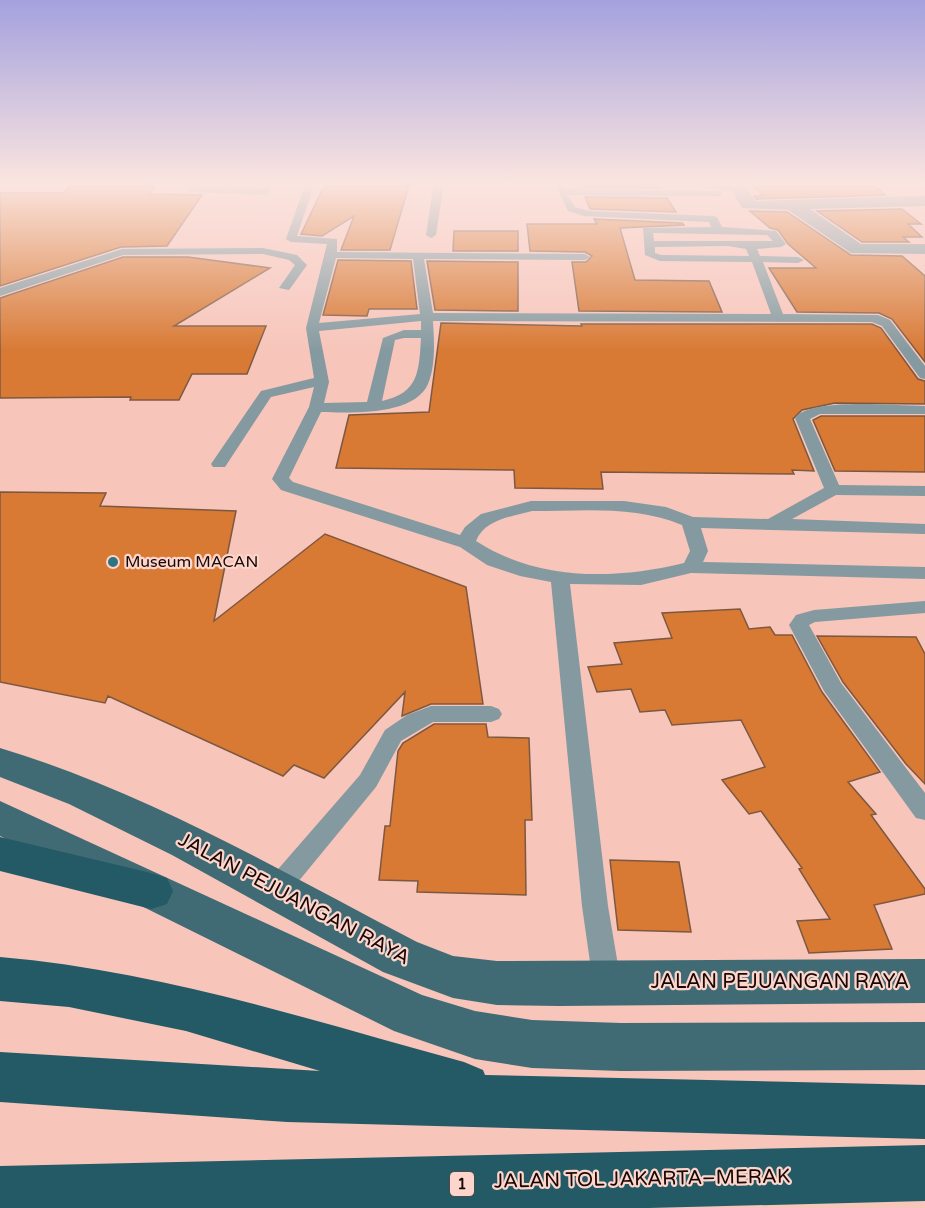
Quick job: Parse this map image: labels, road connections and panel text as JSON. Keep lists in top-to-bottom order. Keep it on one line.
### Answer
{"streets":{"highway":["JALAN TOL JAKARTA–MERAK","1"],"main road":["JALAN PEJUANGAN RAYA"]},"places":["Museum MACAN"]}
